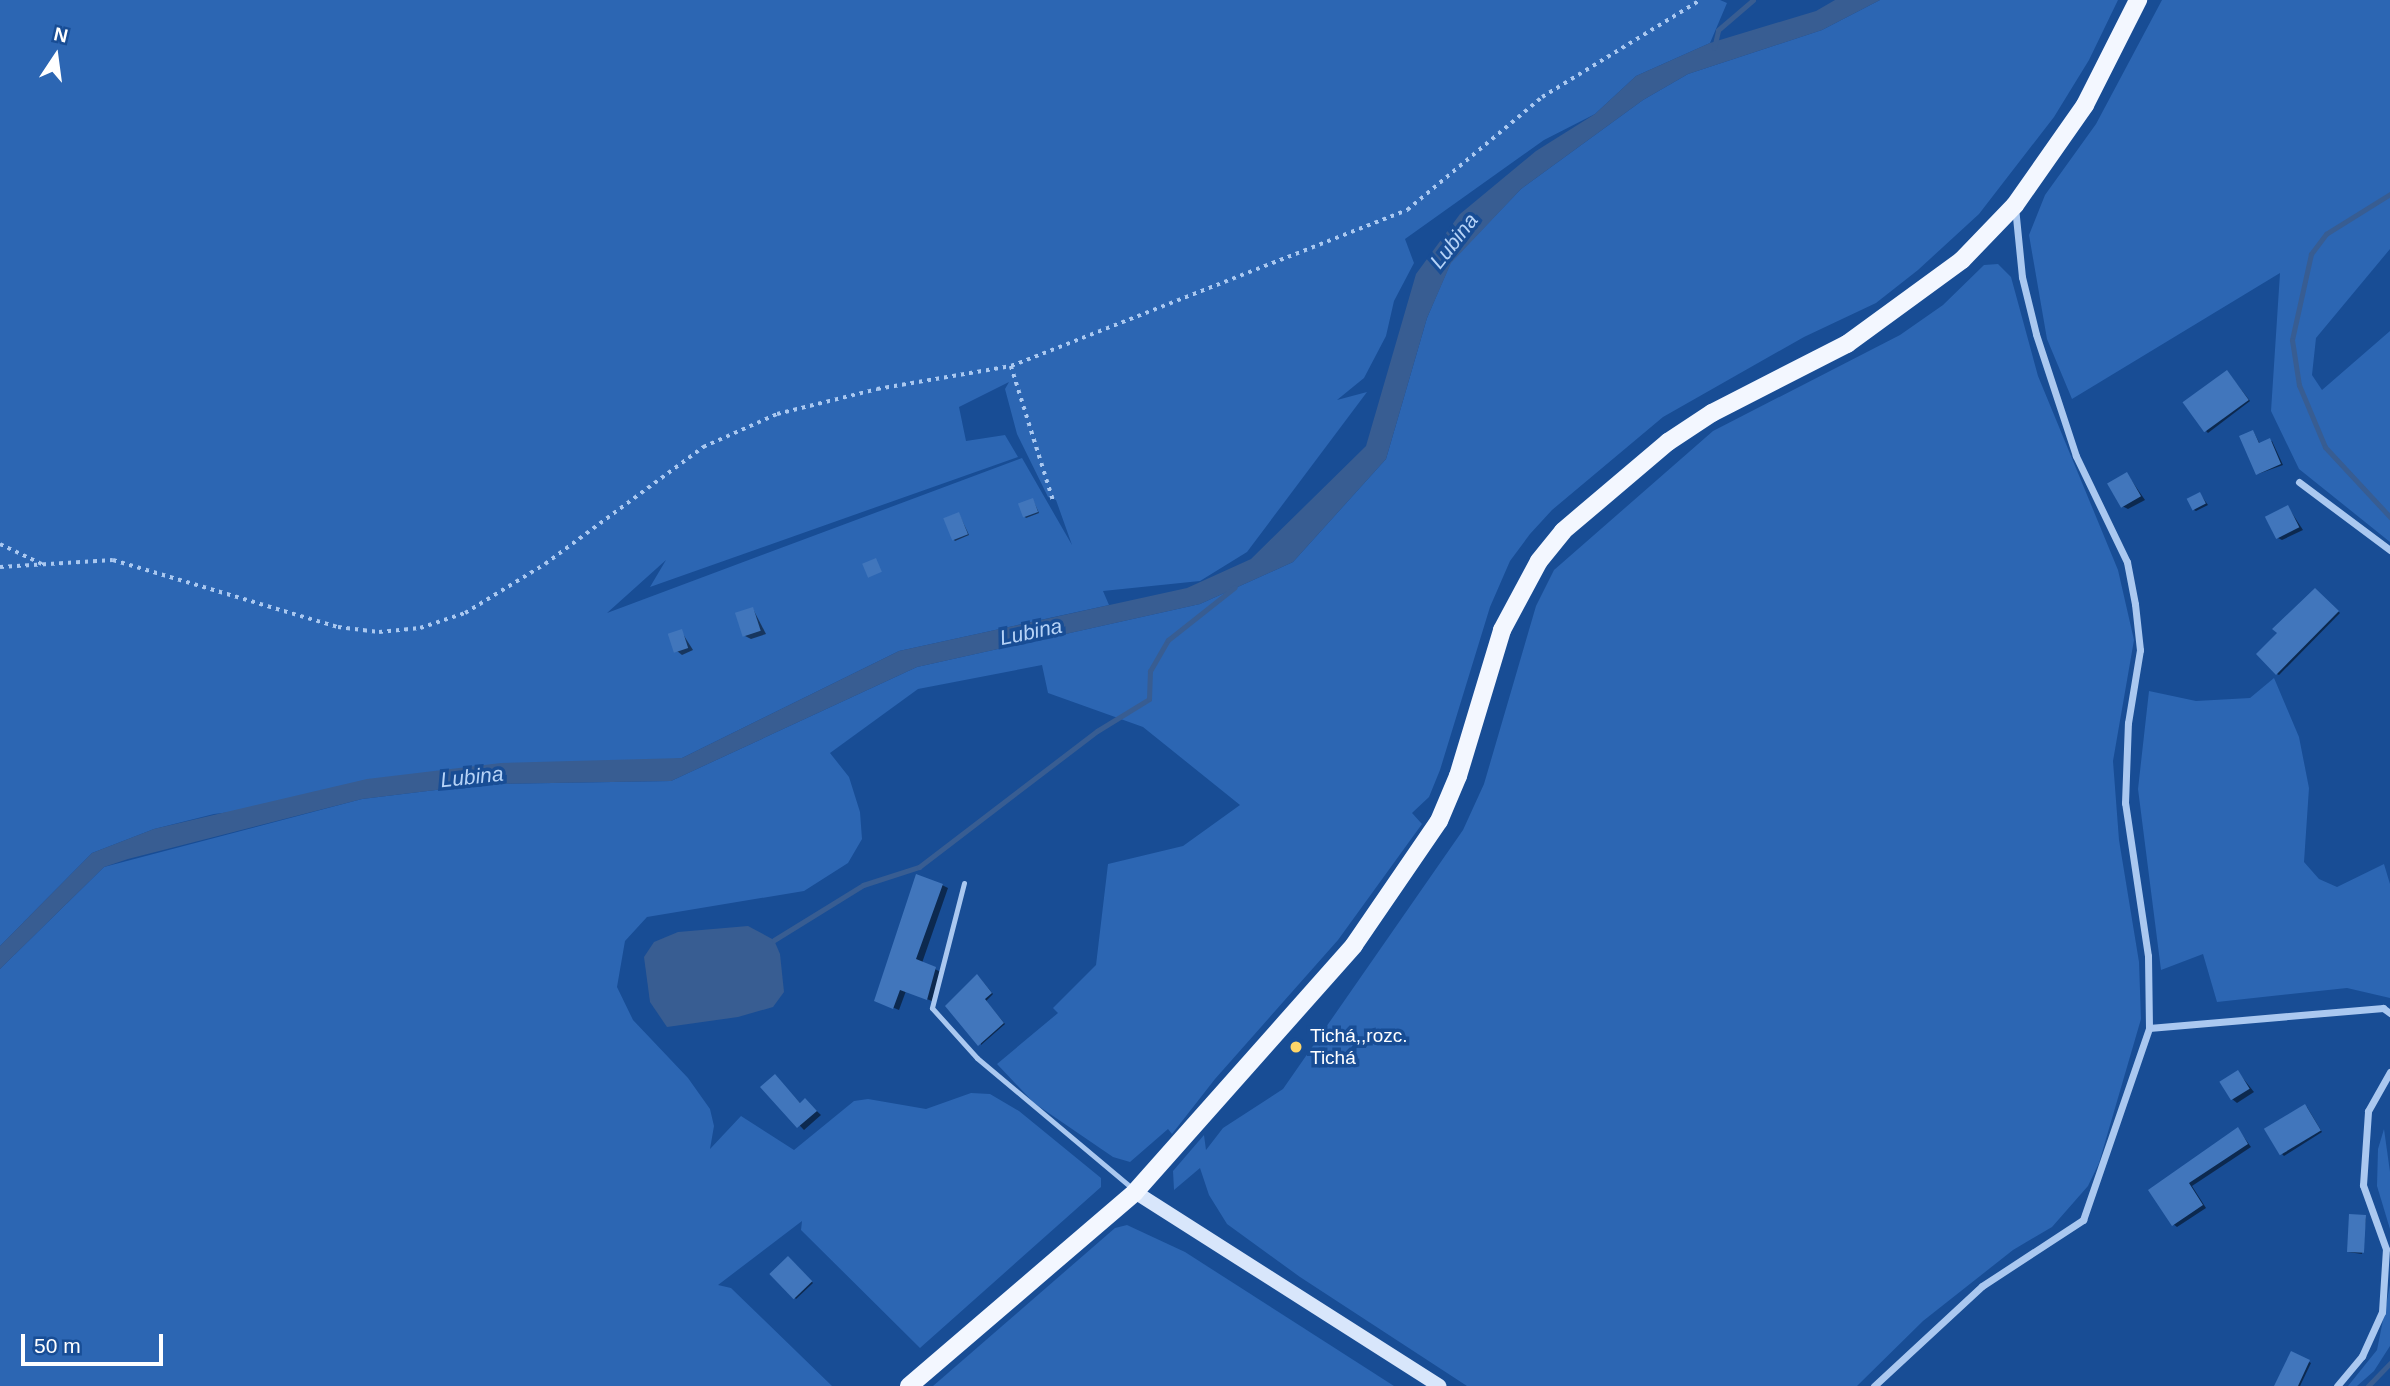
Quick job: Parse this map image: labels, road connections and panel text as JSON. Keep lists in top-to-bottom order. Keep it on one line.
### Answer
{"water":["Lubina"],"places":["Tichá,,rozc. Tichá"],"scale_bar":"50 m","north":"top"}
